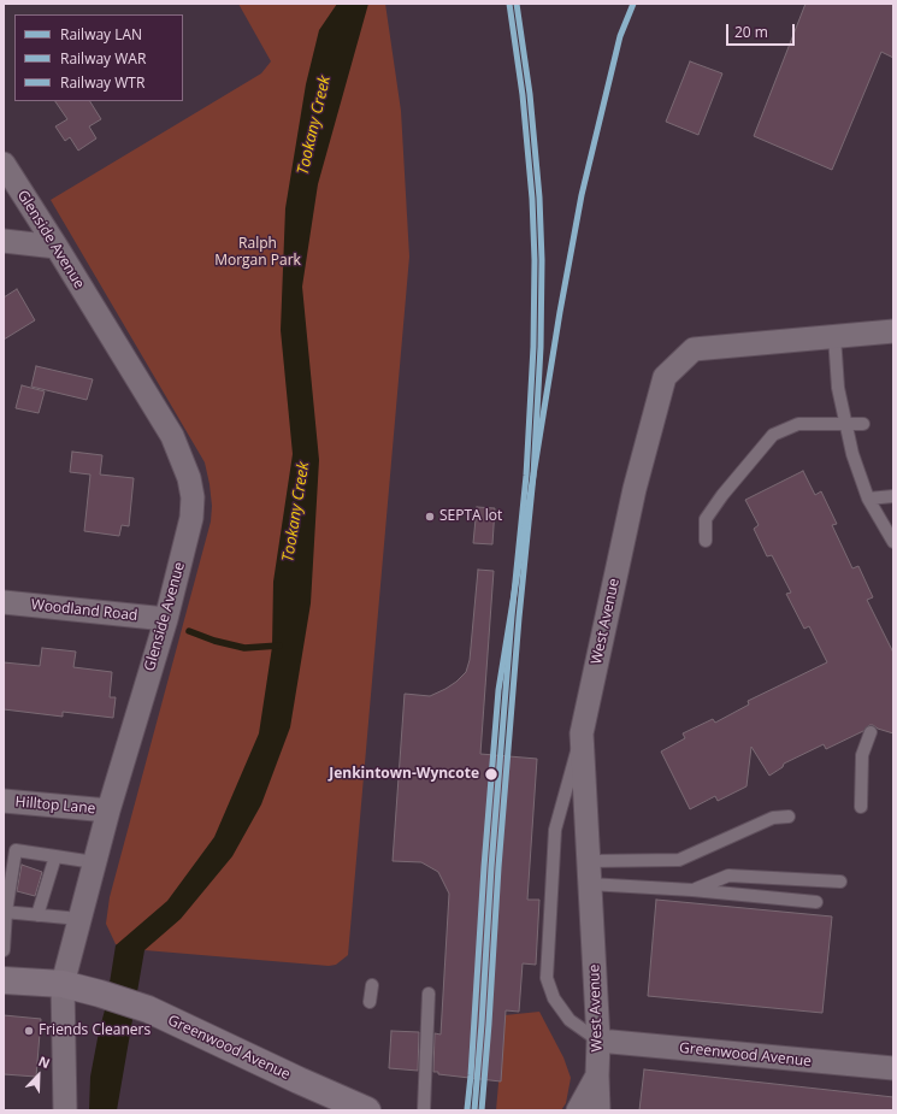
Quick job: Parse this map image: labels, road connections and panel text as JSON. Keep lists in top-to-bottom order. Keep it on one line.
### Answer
{"streets":{"main road":["Greenwood Avenue"],"street":["Glenside Avenue","Woodland Road","West Avenue","Hilltop Lane"]},"crossings":[["Glenside Avenue","Woodland Road"],["Glenside Avenue","Hilltop Lane"],["Glenside Avenue","Greenwood Avenue"],["West Avenue","Greenwood Avenue"]],"water":["Tookany Creek"],"parks":["Ralph Morgan Park"],"places":["SEPTA lot","Jenkintown-Wyncote","Friends Cleaners"],"lines":["rail line LAN","rail line WAR","rail line WTR"],"legend":["Railway LAN","Railway WAR","Railway WTR"],"scale_bar":"20 m","north":"top right"}
